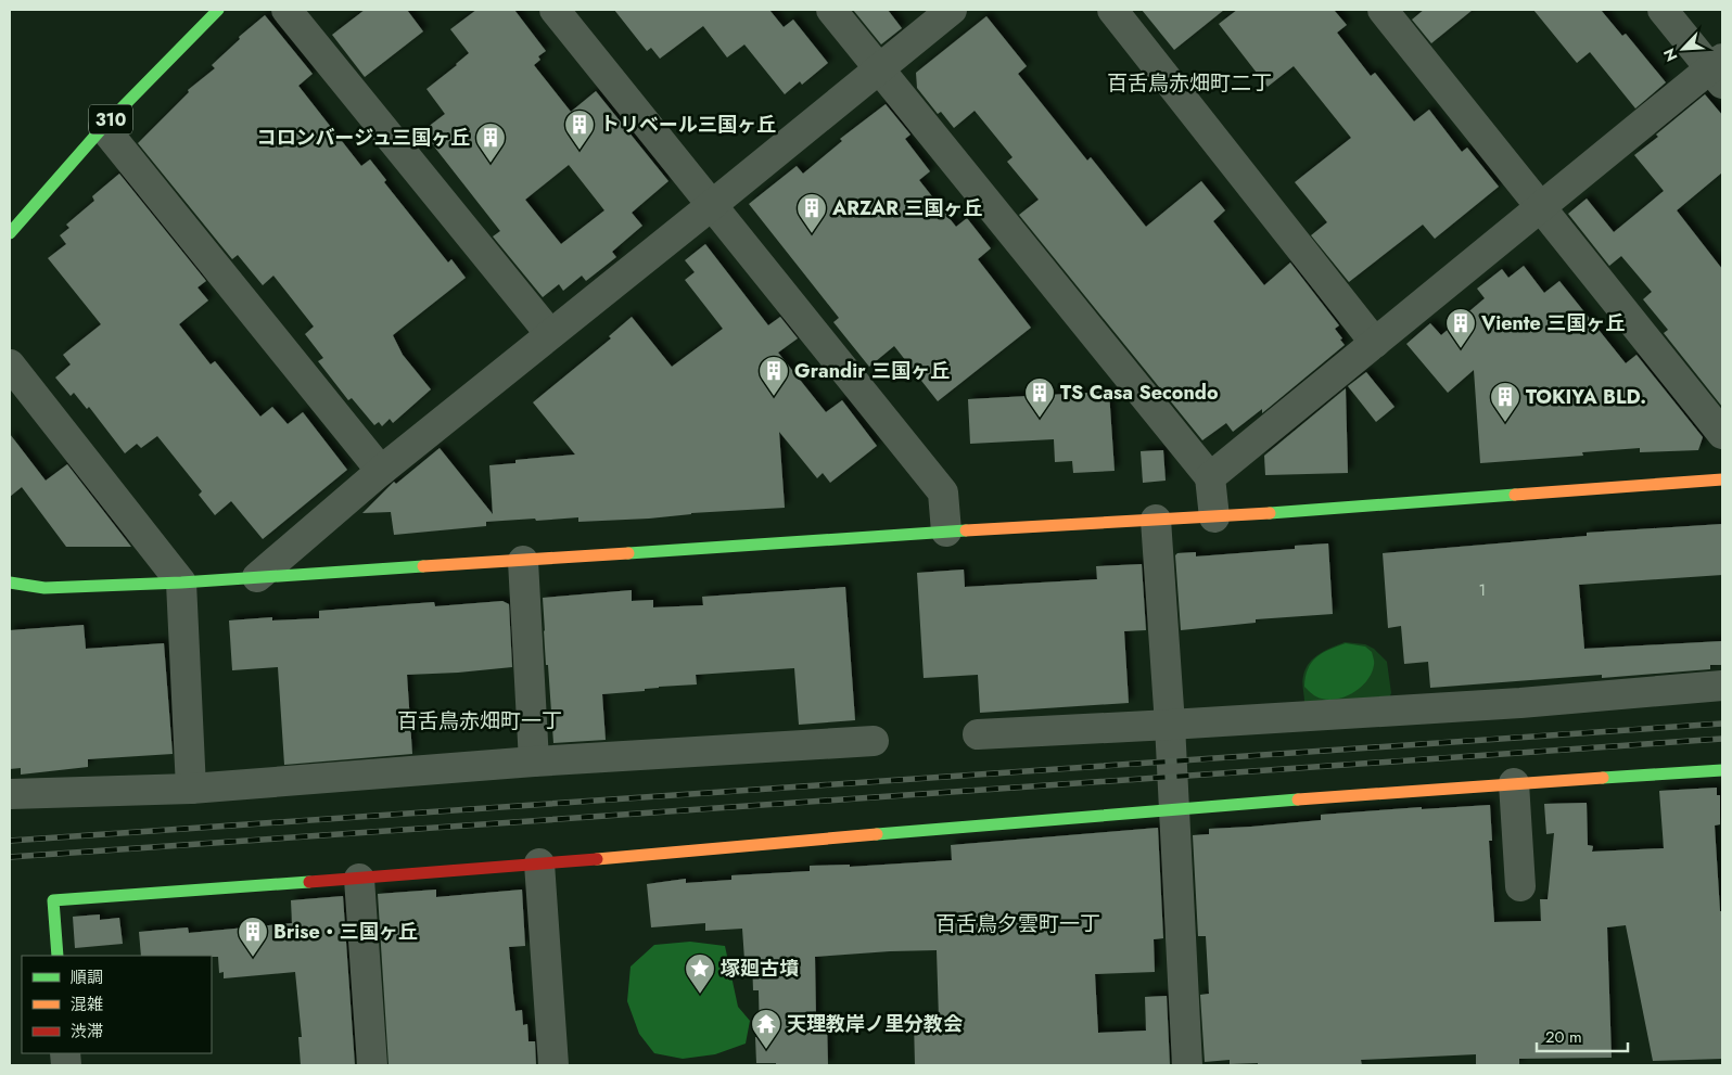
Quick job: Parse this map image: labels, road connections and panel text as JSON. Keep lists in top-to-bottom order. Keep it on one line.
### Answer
{"streets":{"main road":["310"]},"districts":["百舌鳥赤畑町二丁","百舌鳥赤畑町一丁","百舌鳥夕雲町一丁"],"places":{"building":["トリベール三国ヶ丘","コロンバージュ三国ヶ丘","ARZAR 三国ヶ丘","Viente 三国ヶ丘","Grandir 三国ヶ丘","TS Casa Secondo","TOKIYA BLD.","Brise・三国ヶ丘"],"place":["塚廻古墳"],"temple":["天理教岸ノ里分教会"]},"house_numbers":["1"],"legend":["順調","混雑","渋滞"],"scale_bar":"20 m","north":"bottom left"}
